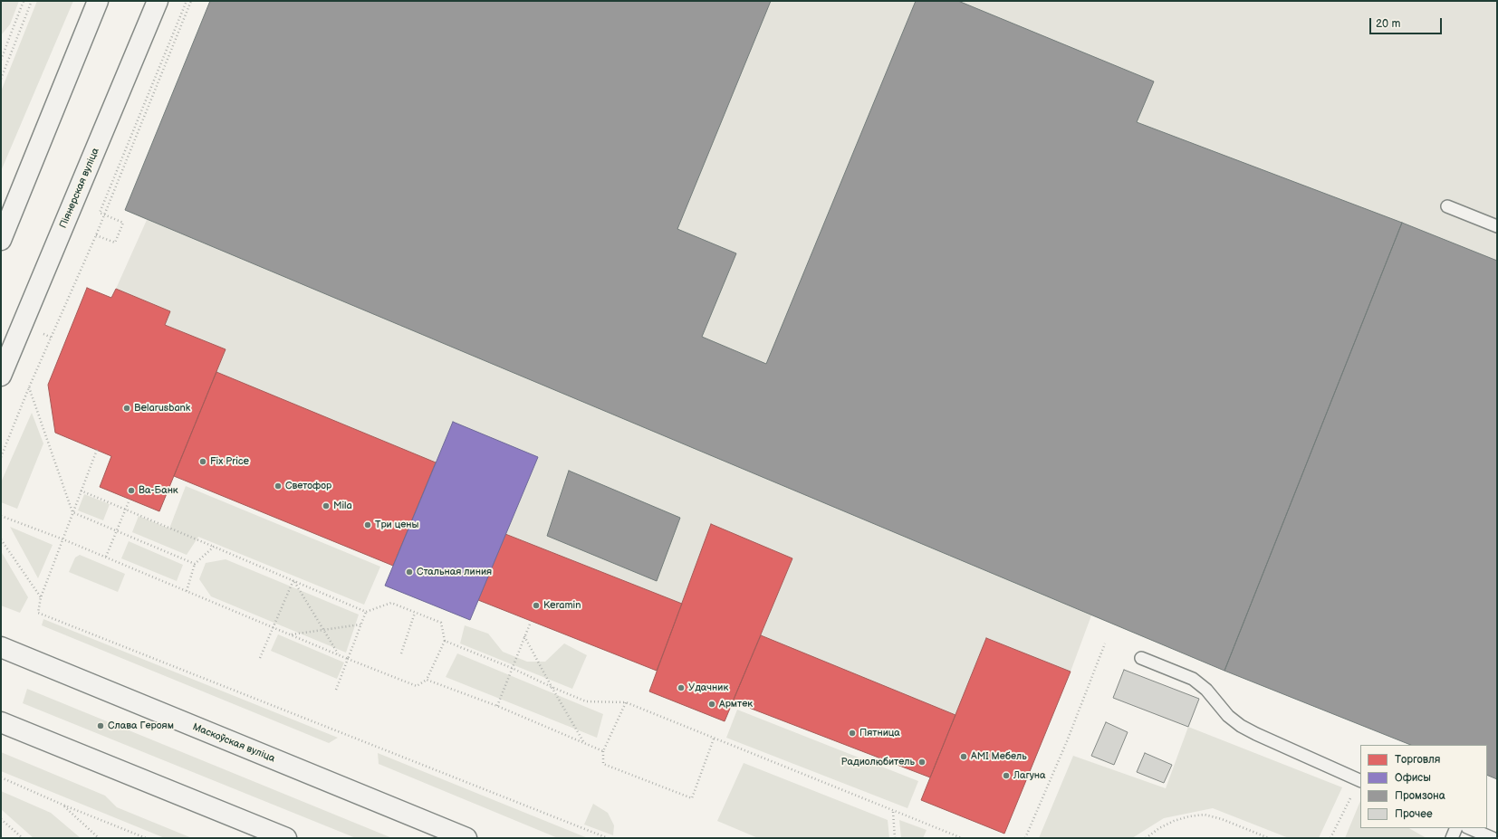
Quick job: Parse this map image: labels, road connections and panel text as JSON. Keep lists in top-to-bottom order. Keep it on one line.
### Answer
{"streets":{"main road":["Піянерская вуліца","Маскоўская вуліца"]},"places":["Belarusbank","Fix Price","Светофор","Ва-Банк","Mila","Три цены","Стальная линия","Keramin","Удачник","Армтек","Слава Героям","Пятница","AMI Мебель","Радиолюбитель","Лагуна"],"legend":["Торговля","Офисы","Промзона","Прочее"],"scale_bar":"20 m"}
